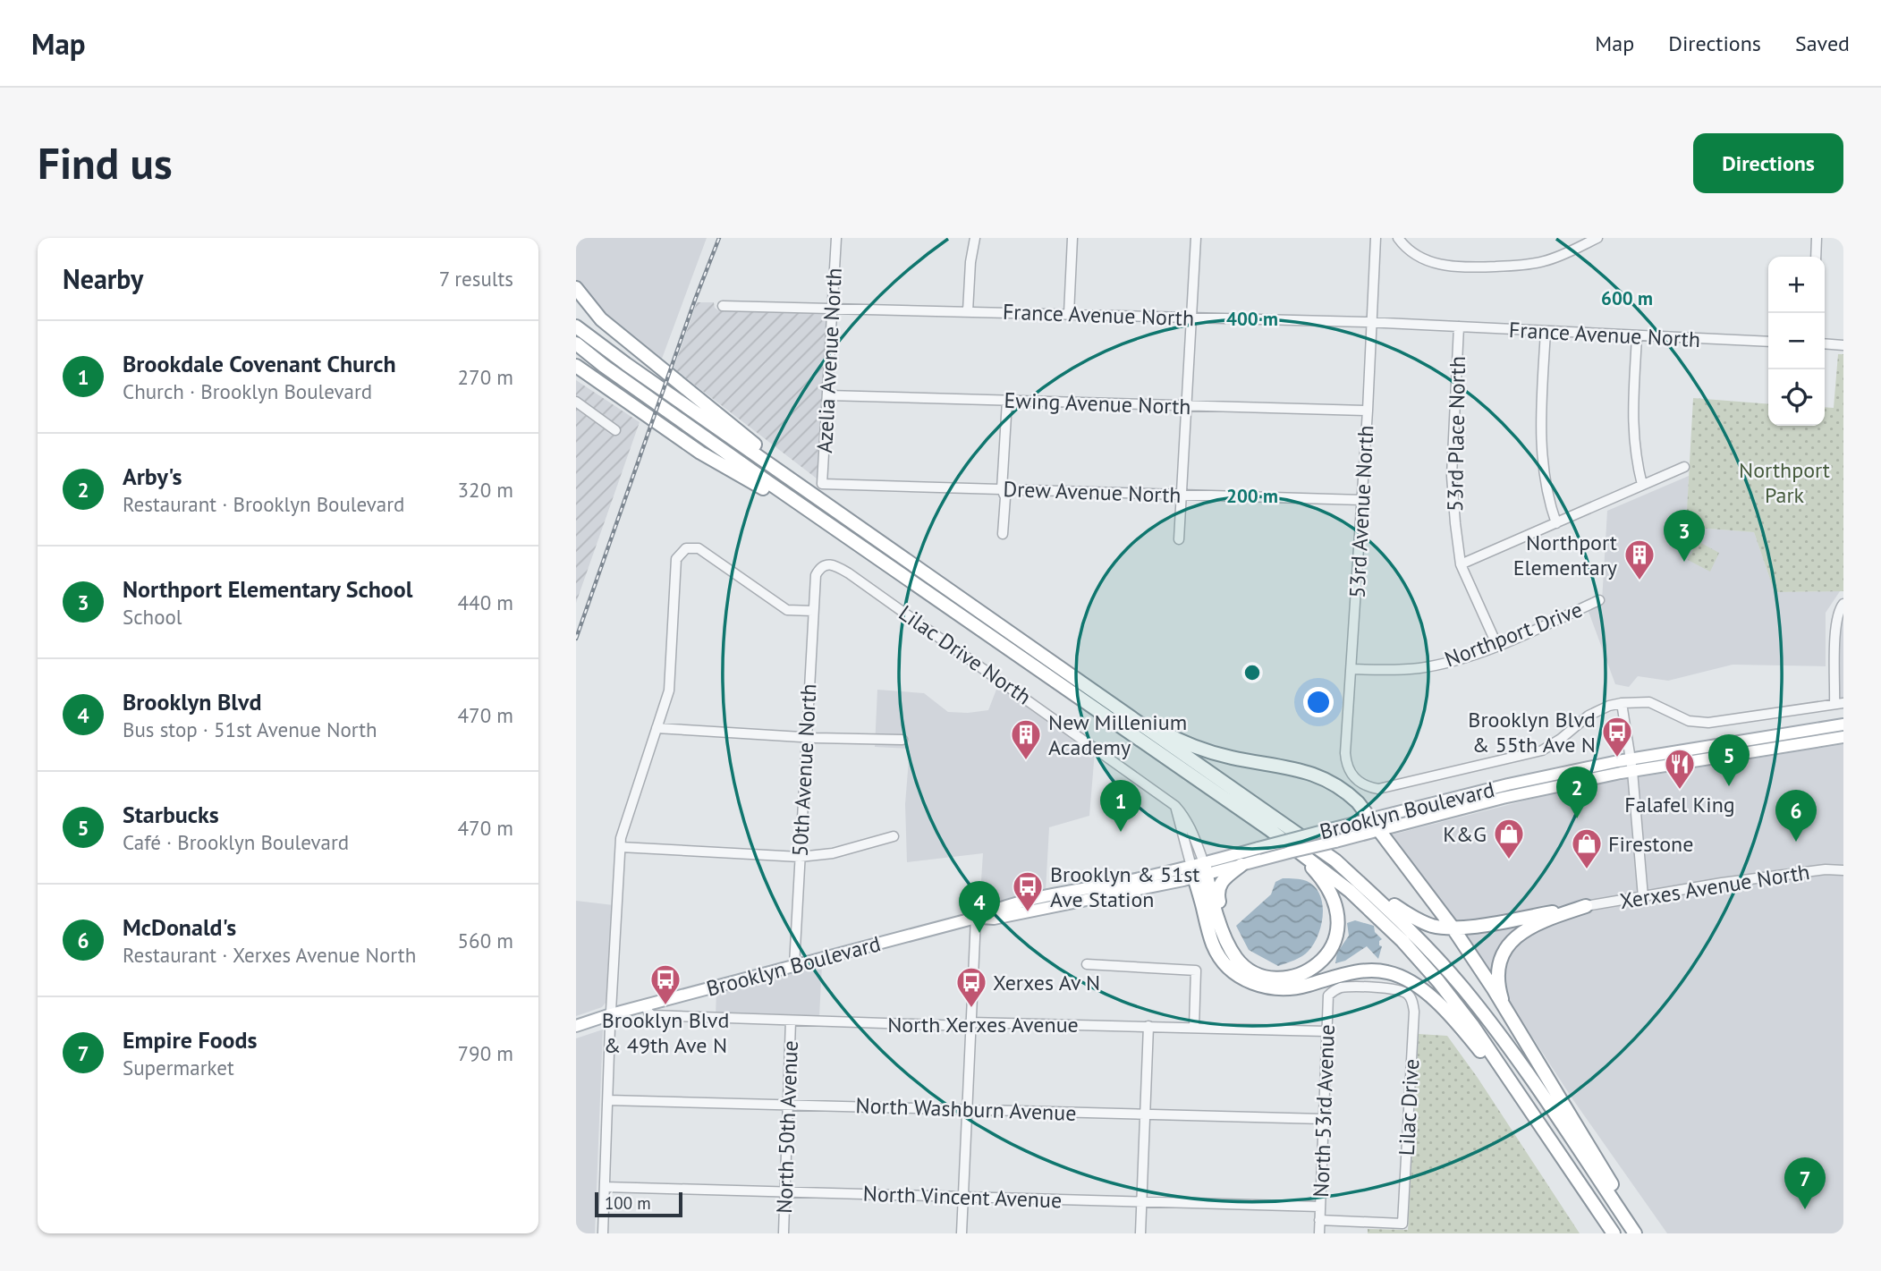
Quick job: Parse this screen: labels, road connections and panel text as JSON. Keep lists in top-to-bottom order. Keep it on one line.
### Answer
{"streets":{"main road":["Brooklyn Boulevard"],"street":["France Avenue North","Azelia Avenue North","Ewing Avenue North","53rd Place North","Drew Avenue North","53rd Avenue North","Northport Drive","Lilac Drive North","50th Avenue North","Xerxes Avenue North","North Xerxes Avenue","Lilac Drive","North Washburn Avenue","North 53rd Avenue","North 50th Avenue","North Vincent Avenue"]},"crossings":[["France Avenue North","Azelia Avenue North"],["France Avenue North","53rd Place North"],["France Avenue North","53rd Avenue North"],["Azelia Avenue North","Ewing Avenue North"],["Azelia Avenue North","Drew Avenue North"],["Ewing Avenue North","53rd Avenue North"],["53rd Place North","Northport Drive"],["Drew Avenue North","53rd Avenue North"],["53rd Avenue North","Northport Drive"],["Lilac Drive North","50th Avenue North"],["Lilac Drive North","Brooklyn Boulevard"],["50th Avenue North","Brooklyn Boulevard"],["Brooklyn Boulevard","North Xerxes Avenue"],["North Xerxes Avenue","North 53rd Avenue"],["North Xerxes Avenue","North 50th Avenue"],["Lilac Drive","North 53rd Avenue"],["North Washburn Avenue","North 53rd Avenue"],["North Washburn Avenue","North 50th Avenue"],["North 53rd Avenue","North Vincent Avenue"],["North 50th Avenue","North Vincent Avenue"]],"parks":["Northport Park"],"places":{"building":["Northport Elementary","New Millenium Academy"],"bus stop":["Brooklyn Blvd & 55th Ave N","Brooklyn & 51st Ave Station","Brooklyn Blvd & 49th Ave N","Xerxes Av N"],"restaurant":["Falafel King"],"shop":["K&G","Firestone"]},"scale_bar":"100 m","page":{"header":"Map","nav":["Map","Directions","Saved"],"buttons":"Directions","title":"Find us","heading":["Nearby","7 results"],"map_buttons":["+","−"],"list":[{"mark":"1","name":"Brookdale Covenant Church","note":"Church · Brooklyn Boulevard","value":"270 m"},{"mark":"2","name":"Arby's","note":"Restaurant · Brooklyn Boulevard","value":"320 m"},{"mark":"3","name":"Northport Elementary School","note":"School","value":"440 m"},{"mark":"4","name":"Brooklyn Blvd","note":"Bus stop · 51st Avenue North","value":"470 m"},{"mark":"5","name":"Starbucks","note":"Café · Brooklyn Boulevard","value":"470 m"},{"mark":"6","name":"McDonald's","note":"Restaurant · Xerxes Avenue North","value":"560 m"},{"mark":"7","name":"Empire Foods","note":"Supermarket","value":"790 m"}],"pins":["3","5","2","1","6","4","7"],"scale":"100 m"},"rings":["600 m","400 m","200 m"]}
